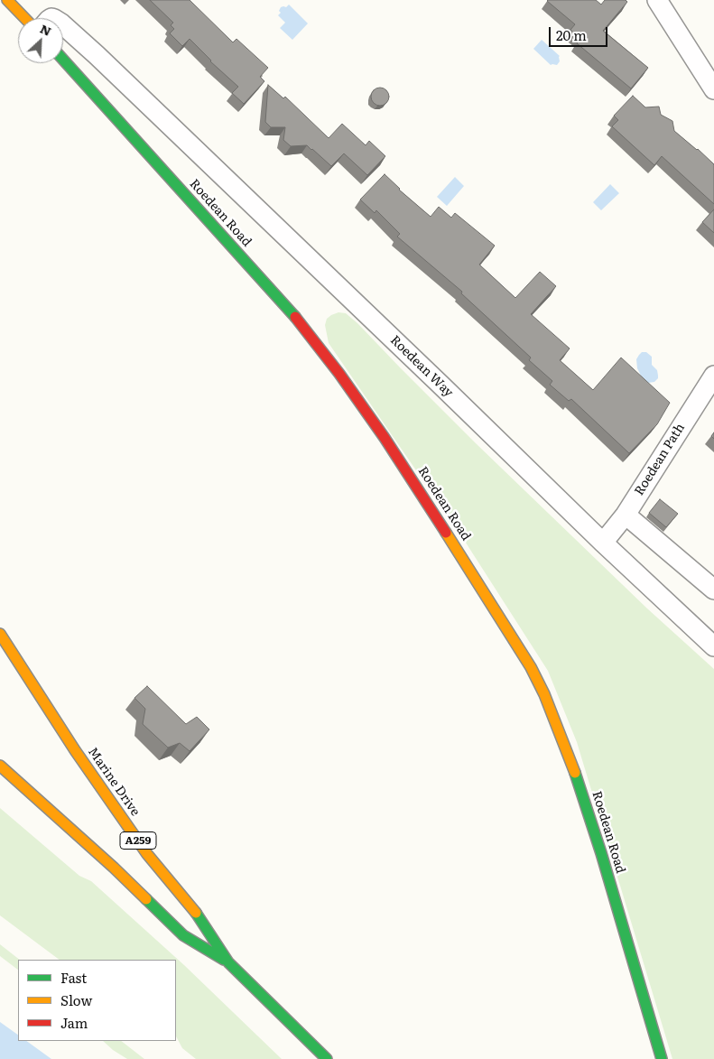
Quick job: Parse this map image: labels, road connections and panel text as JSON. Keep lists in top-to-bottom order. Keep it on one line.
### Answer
{"streets":{"main road":["Roedean Road","Marine Drive","A259"],"street":["Roedean Way","Roedean Path"]},"crossings":[["Roedean Way","Roedean Path"]],"legend":["Fast","Slow","Jam"],"scale_bar":"20 m","north":"top right"}
